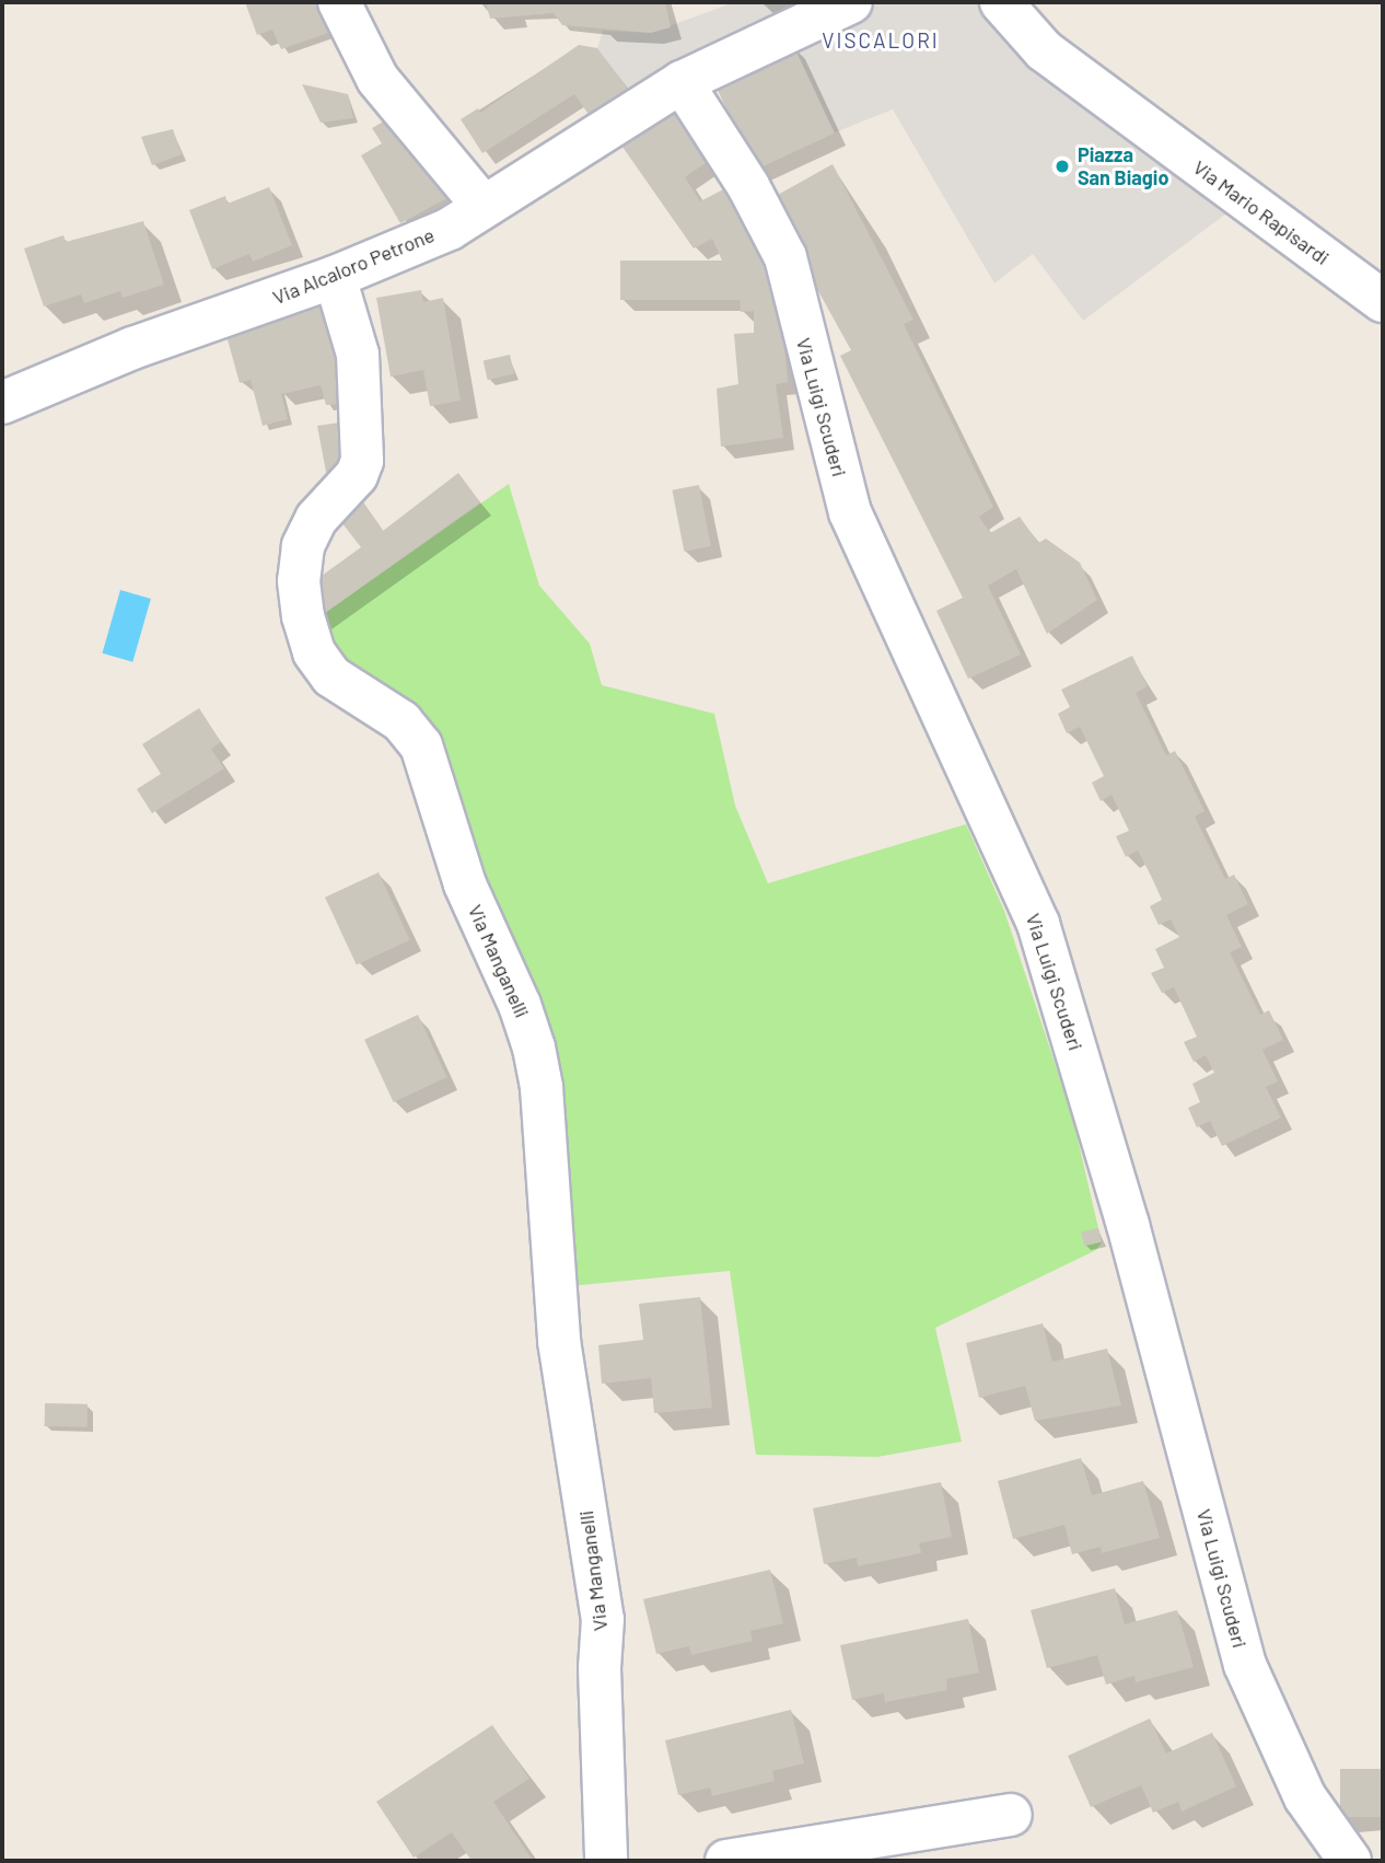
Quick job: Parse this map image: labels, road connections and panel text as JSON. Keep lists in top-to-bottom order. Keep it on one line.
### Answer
{"streets":{"street":["Via Mario Rapisardi","Via Alcaloro Petrone","Via Luigi Scuderi","Via Manganelli"]},"crossings":[["Via Alcaloro Petrone","Via Luigi Scuderi"],["Via Alcaloro Petrone","Via Manganelli"]],"districts":["VISCALORI"],"places":["Piazza San Biagio"]}
